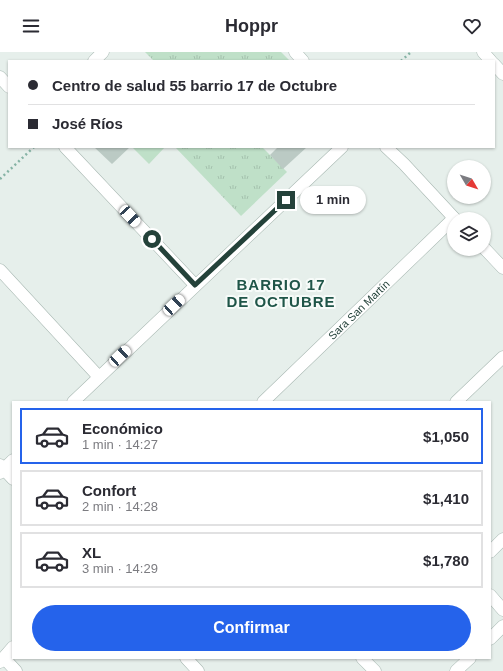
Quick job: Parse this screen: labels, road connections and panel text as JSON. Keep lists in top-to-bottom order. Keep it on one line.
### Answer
{"streets":{"street":["Sara San Martín"]},"districts":["BARRIO 17 DE OCTUBRE"],"north":"bottom right","page":{"header":"Hoppr","banner":["Centro de salud 55 barrio 17 de Octubre","José Ríos"],"bubble":"1 min","list":[{"name":"Económico","note":"1 min · 14:27","value":"$1,050"},{"name":"Confort","note":"2 min · 14:28","value":"$1,410"},{"name":"XL","note":"3 min · 14:29","value":"$1,780"}],"buttons":"Confirmar"}}
